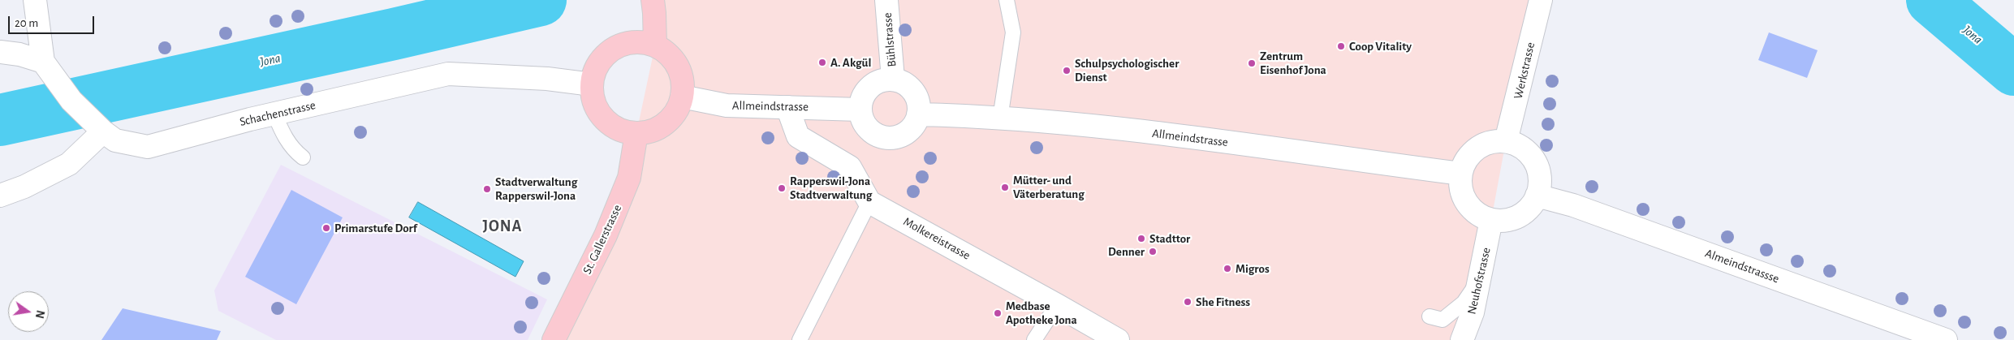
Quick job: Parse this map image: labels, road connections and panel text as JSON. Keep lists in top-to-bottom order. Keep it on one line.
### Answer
{"streets":{"main road":["St. Gallerstrasse"],"street":["Bühlstrasse","Werkstrasse","Allmeindstrasse","Schachenstrasse","Molkereistrasse","Almeindstrassse","Neuhofstrasse"]},"crossings":[["Bühlstrasse","Allmeindstrasse"],["Werkstrasse","Allmeindstrasse"],["Werkstrasse","Almeindstrassse"],["Werkstrasse","Neuhofstrasse"],["Allmeindstrasse","Schachenstrasse"],["Allmeindstrasse","St. Gallerstrasse"],["Allmeindstrasse","Almeindstrassse"],["Allmeindstrasse","Neuhofstrasse"],["Schachenstrasse","St. Gallerstrasse"],["Almeindstrassse","Neuhofstrasse"]],"districts":["JONA"],"water":["Jona"],"places":["Coop Vitality","A. Akgül","Zentrum Eisenhof Jona","Schulpsychologischer Dienst","Mütter- und Väterberatung","Rapperswil-Jona Stadtverwaltung","Stadtverwaltung Rapperswil-Jona","Primarstufe Dorf","Stadttor","Denner","Migros","She Fitness","Medbase Apotheke Jona"],"scale_bar":"20 m","north":"right"}
